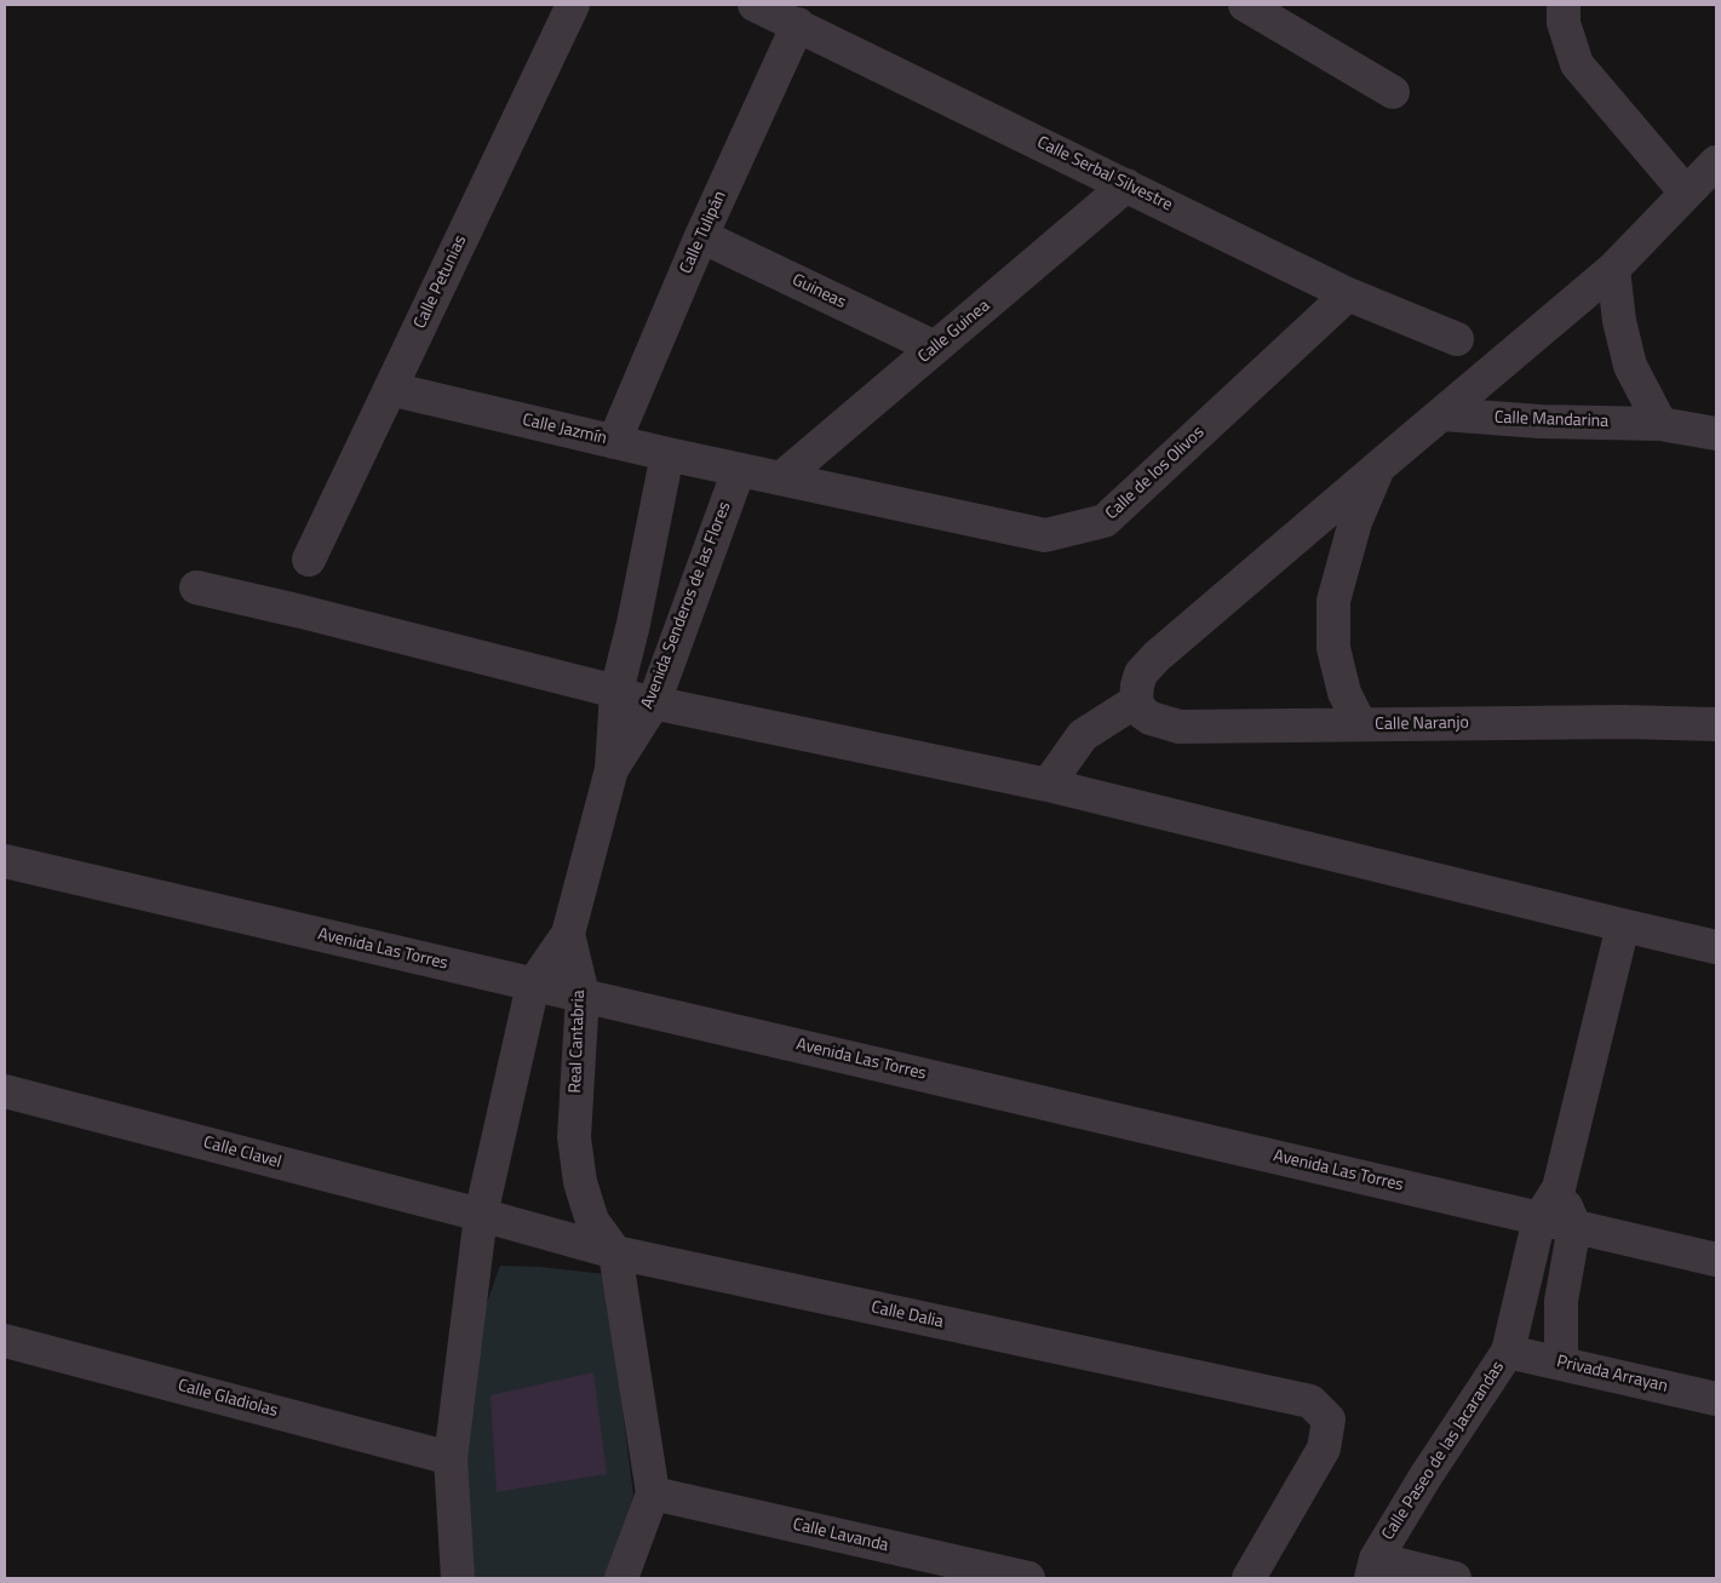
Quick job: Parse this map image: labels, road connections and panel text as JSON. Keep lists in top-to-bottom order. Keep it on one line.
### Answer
{"streets":{"street":["Calle Serbal Silvestre","Calle Tulipán","Calle Petunias","Guineas","Calle Guinea","Calle Mandarina","Calle Jazmín","Calle de los Olivos","Avenida Senderos de las Flores","Calle Naranjo","Avenida Las Torres","Real Cantabria","Calle Clavel","Calle Dalia","Privada Arrayan","Calle Gladiolas","Calle Paseo de las Jacarandas","Calle Lavanda"]},"crossings":[["Calle Serbal Silvestre","Calle Tulipán"],["Calle Serbal Silvestre","Calle Guinea"],["Calle Serbal Silvestre","Calle de los Olivos"],["Calle Tulipán","Guineas"],["Calle Tulipán","Calle Jazmín"],["Calle Petunias","Calle Jazmín"],["Guineas","Calle Guinea"],["Calle Guinea","Calle de los Olivos"],["Calle Jazmín","Calle de los Olivos"],["Calle Jazmín","Avenida Senderos de las Flores"],["Calle de los Olivos","Avenida Senderos de las Flores"],["Avenida Senderos de las Flores","Real Cantabria"],["Avenida Las Torres","Real Cantabria"],["Avenida Las Torres","Calle Paseo de las Jacarandas"],["Real Cantabria","Calle Dalia"],["Real Cantabria","Calle Lavanda"],["Calle Clavel","Calle Dalia"],["Privada Arrayan","Calle Paseo de las Jacarandas"]]}
